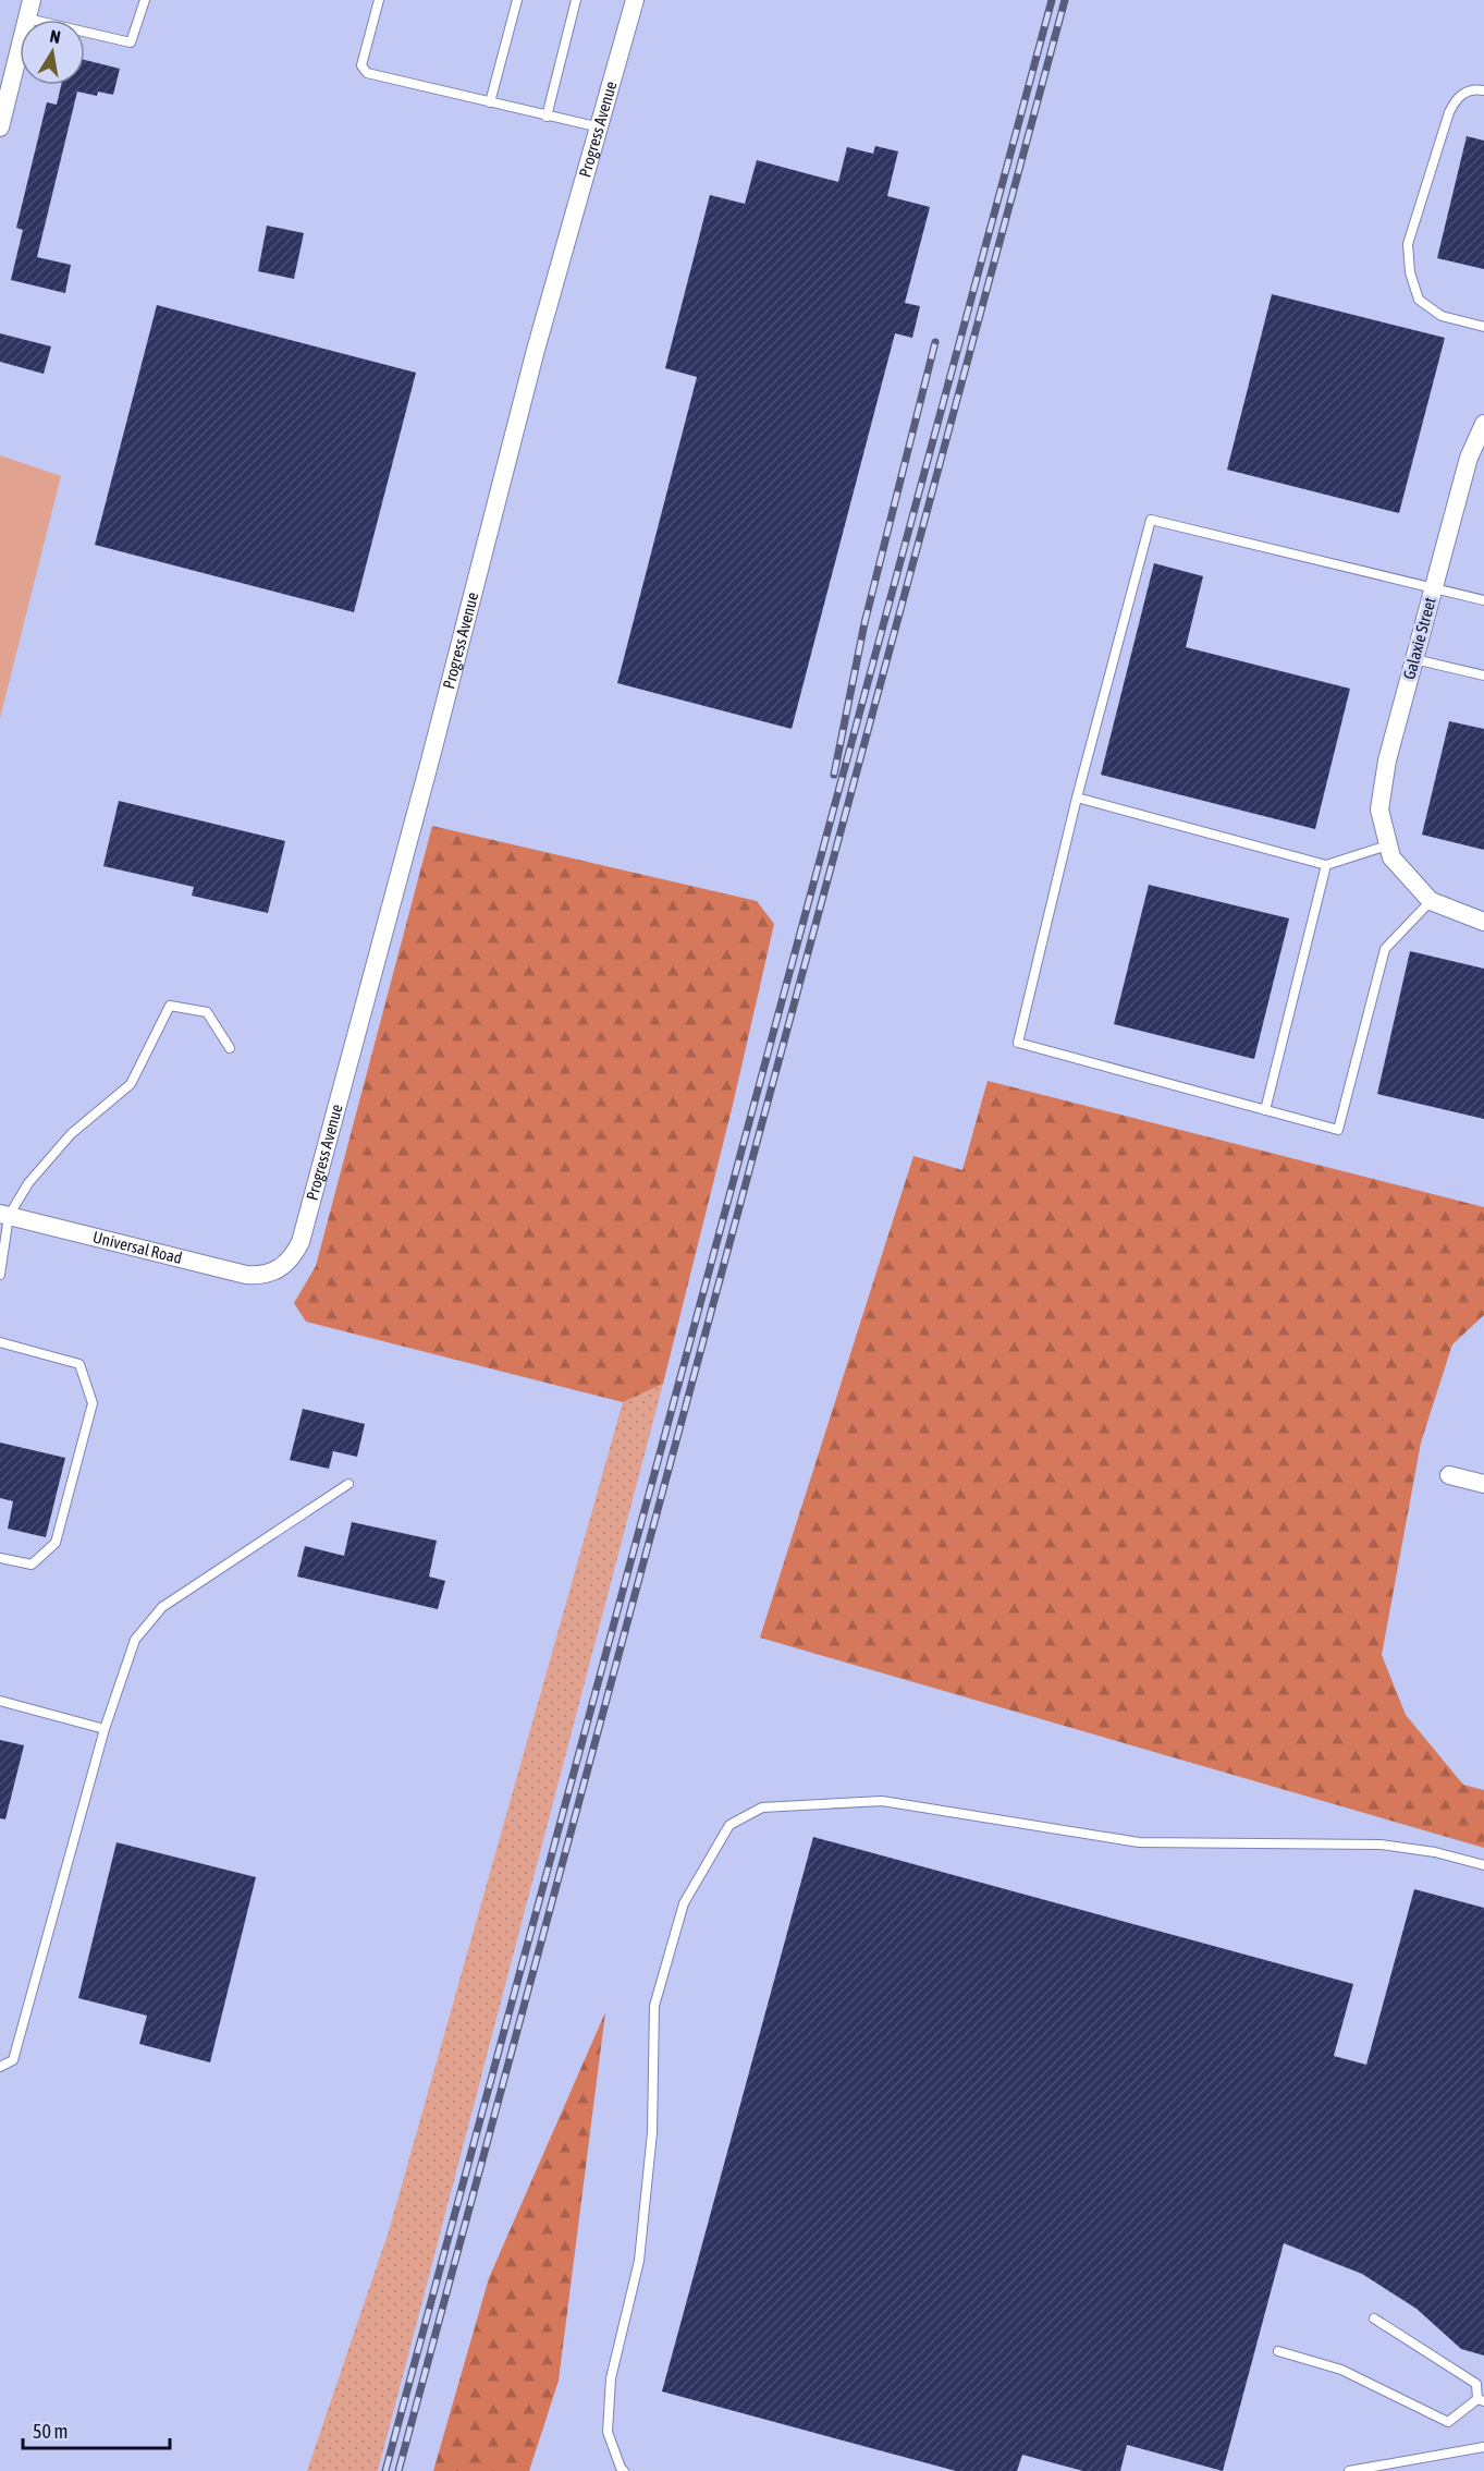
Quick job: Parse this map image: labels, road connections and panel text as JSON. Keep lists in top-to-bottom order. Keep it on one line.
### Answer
{"streets":{"street":["Progress Avenue","Galaxie Street","Universal Road"]},"crossings":[["Progress Avenue","Universal Road"]],"scale_bar":"50 m","north":"top"}
